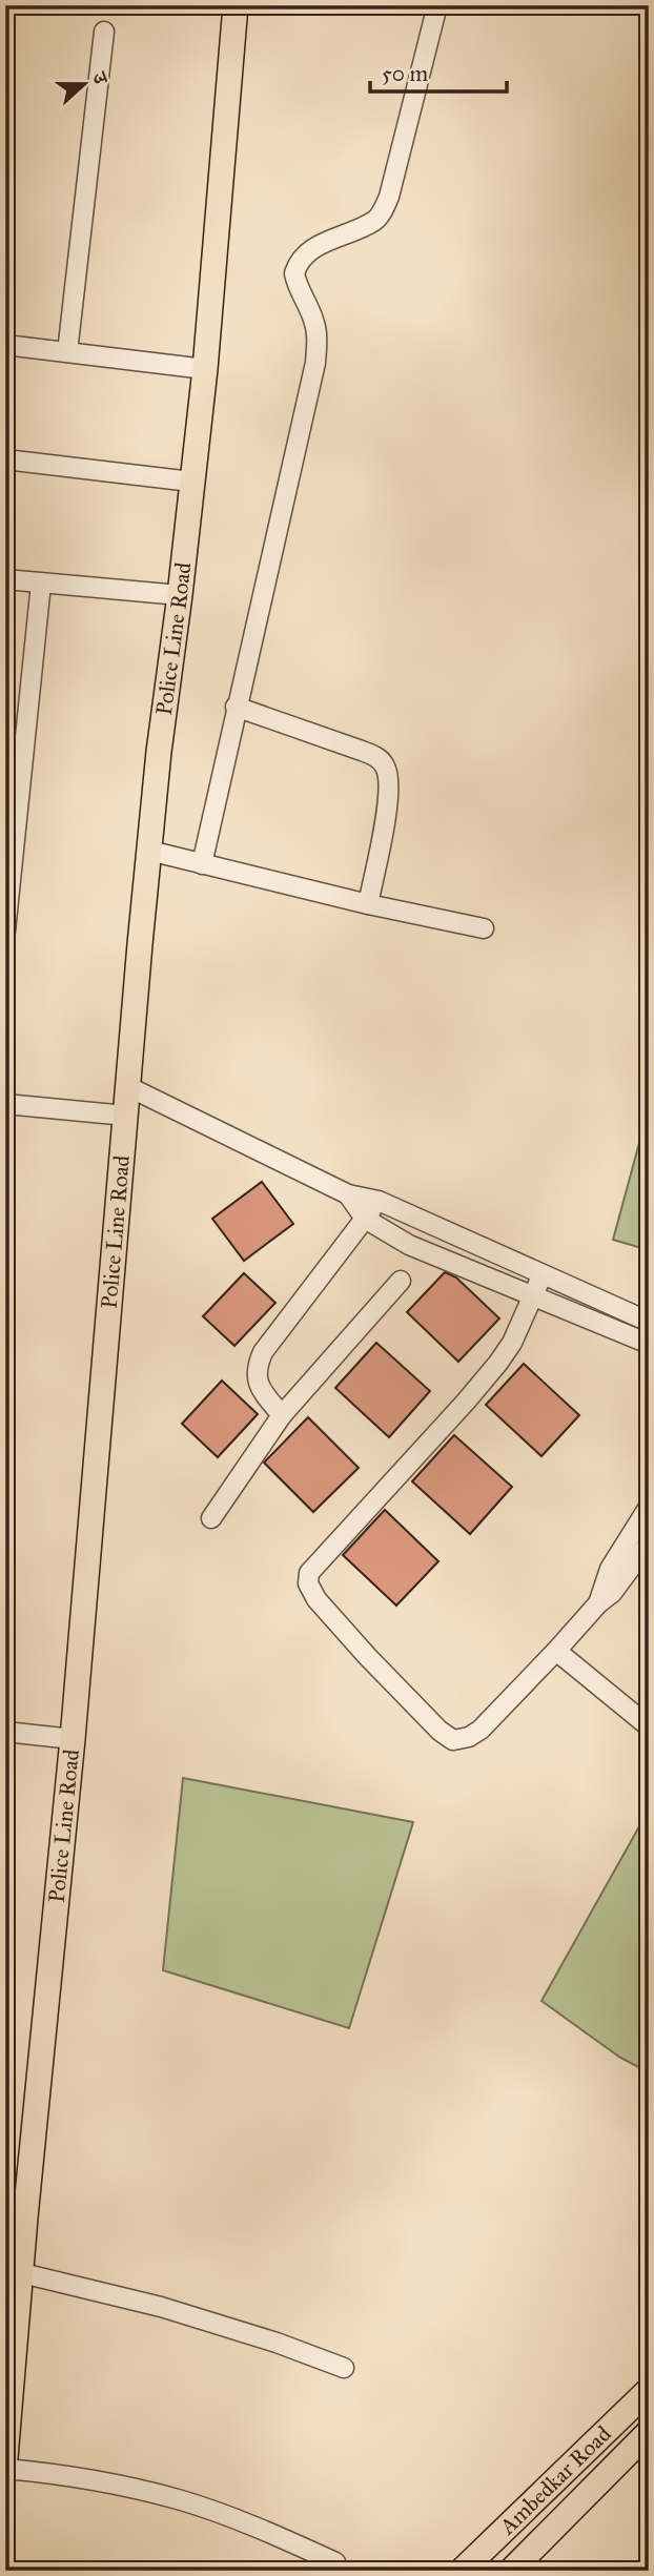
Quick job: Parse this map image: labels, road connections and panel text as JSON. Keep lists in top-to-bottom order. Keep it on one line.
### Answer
{"streets":{"main road":["Police Line Road","Ambedkar Road"]},"scale_bar":"50 m","north":"right"}
